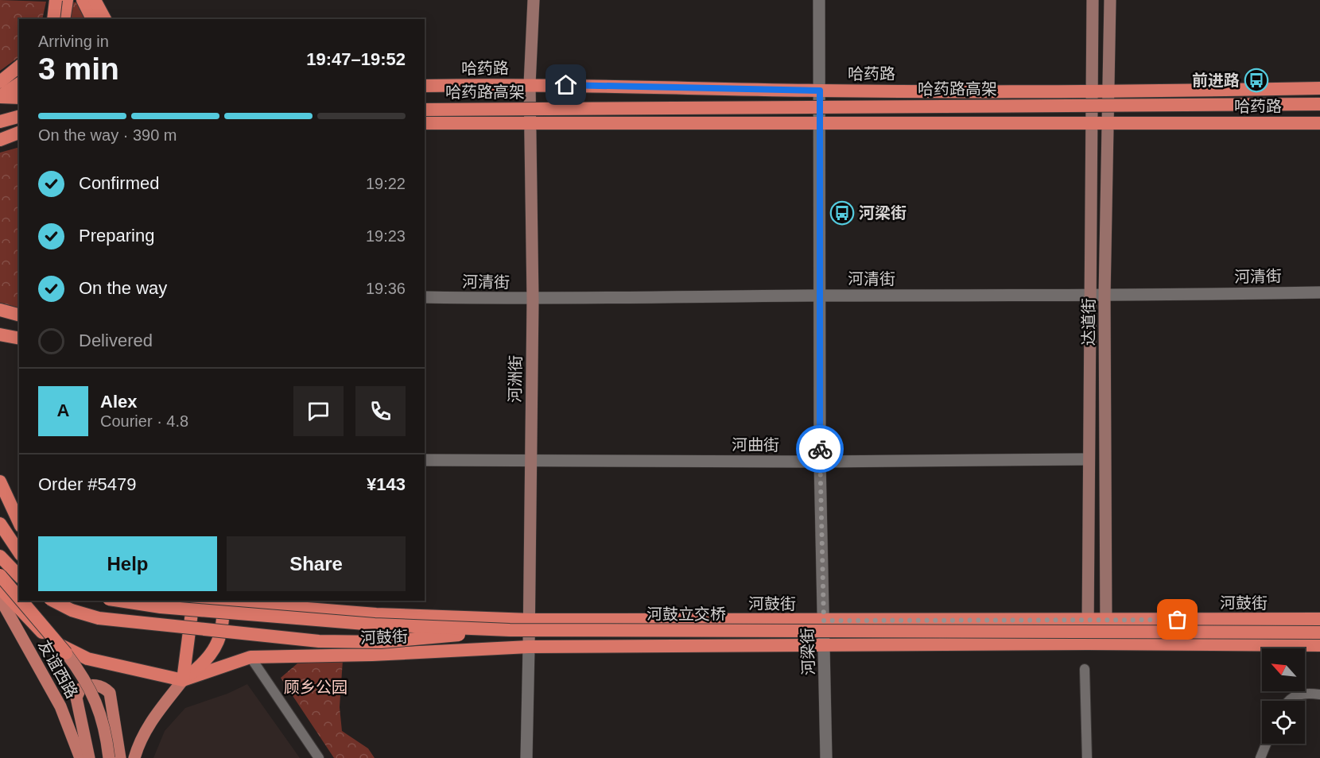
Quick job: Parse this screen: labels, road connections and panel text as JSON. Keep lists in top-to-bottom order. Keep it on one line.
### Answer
{"streets":{"highway":["哈药路","哈药路高架","河鼓街","河鼓立交桥"],"main road":["达道街","河洲街","友谊西路"],"street":["河清街","河曲街","河梁街"]},"crossings":[["哈药路","达道街"],["哈药路","河洲街"],["哈药路","河梁街"],["河清街","达道街"],["河清街","河洲街"],["河清街","河梁街"],["达道街","河鼓街"],["河洲街","河曲街"],["河洲街","河鼓街"],["河曲街","河梁街"],["河鼓街","河梁街"]],"parks":["顾乡公园"],"places":{"bus stop":["前进路","河梁街"]},"north":"top left","page":{"heading":["3 min","Arriving in","19:47–19:52"],"panel":["Alex","Courier · 4.8","Order #5479","¥143"],"bar":"On the way · 390 m","list":[["Confirmed","19:22"],["Preparing","19:23"],["On the way","19:36"],"Delivered"],"round":"A","buttons":["Help","Share"]}}
